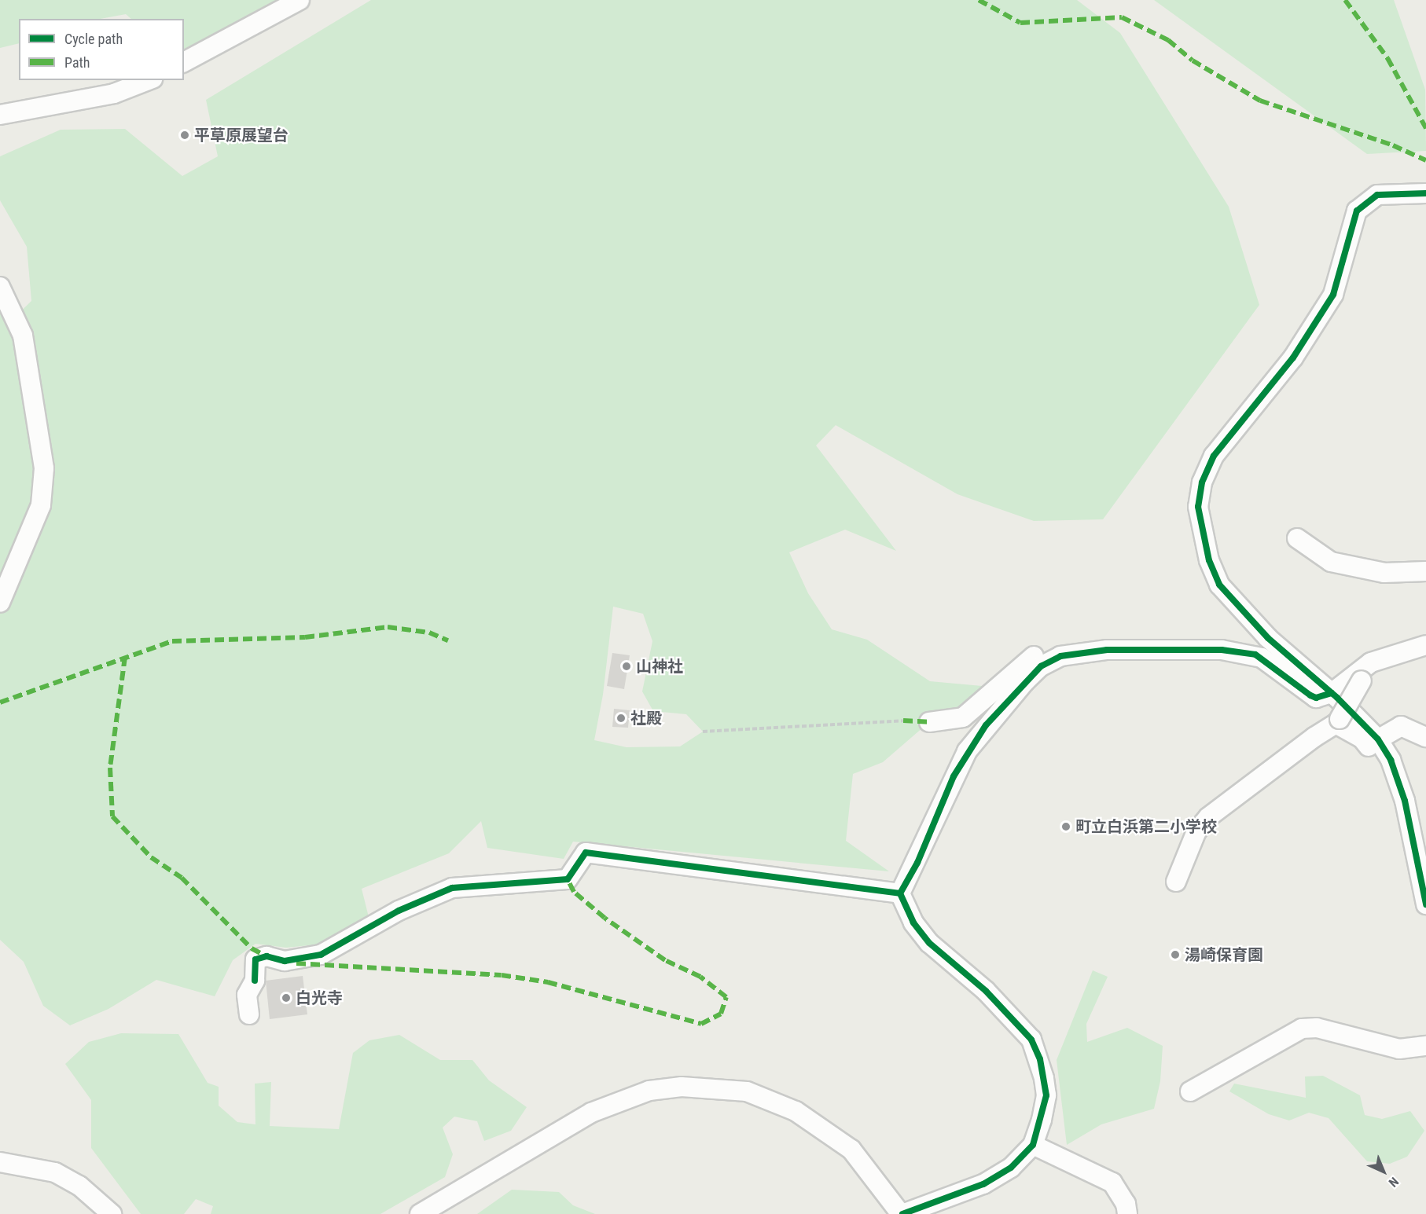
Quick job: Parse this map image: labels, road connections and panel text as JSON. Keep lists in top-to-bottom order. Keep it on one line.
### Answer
{"places":["平草原展望台","山神社","社殿","町立白浜第二小学校","湯崎保育園","白光寺"],"legend":["Cycle path","Path"],"north":"bottom right"}
